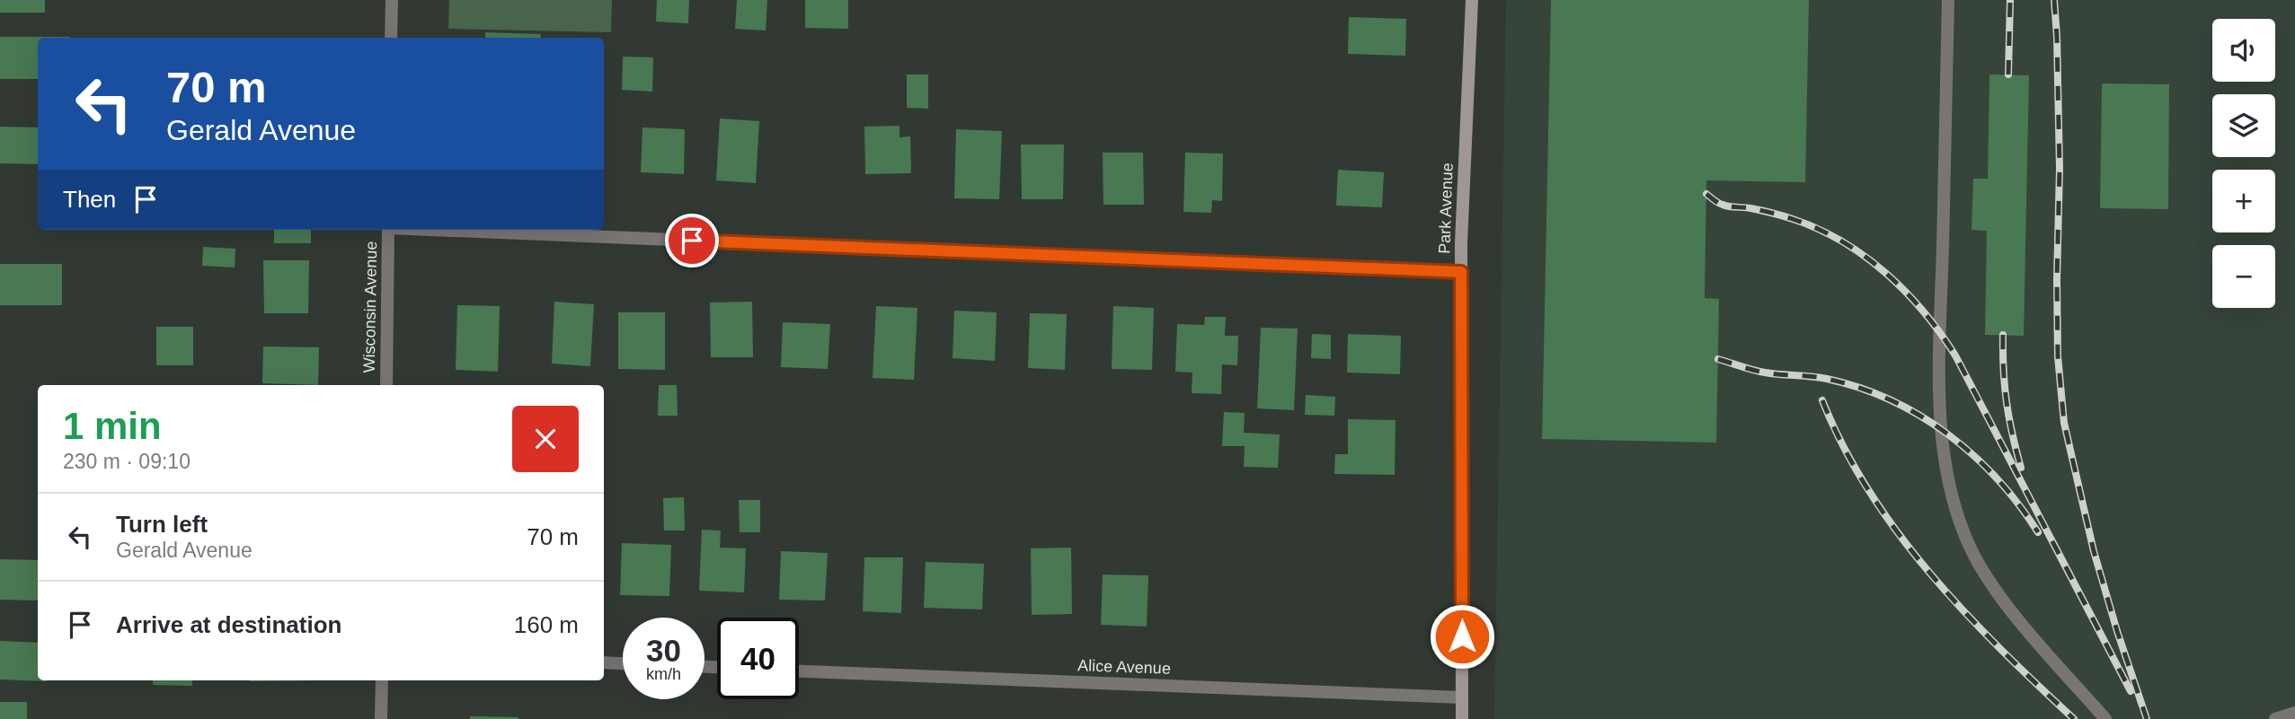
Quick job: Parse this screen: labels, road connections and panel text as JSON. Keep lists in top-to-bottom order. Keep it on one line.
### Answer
{"streets":{"street":["Park Avenue","Wisconsin Avenue","Alice Avenue"]},"crossings":[["Park Avenue","Alice Avenue"]],"page":{"map_buttons":["+","−"],"turn":["70 m","Gerald Avenue"],"then":"Then","heading":["1 min","230 m · 09:10"],"list":[{"name":"Turn left","note":"Gerald Avenue","value":"70 m"},{"name":"Arrive at destination","value":"160 m"}],"speed":"30 km/h","limit":"40"}}
